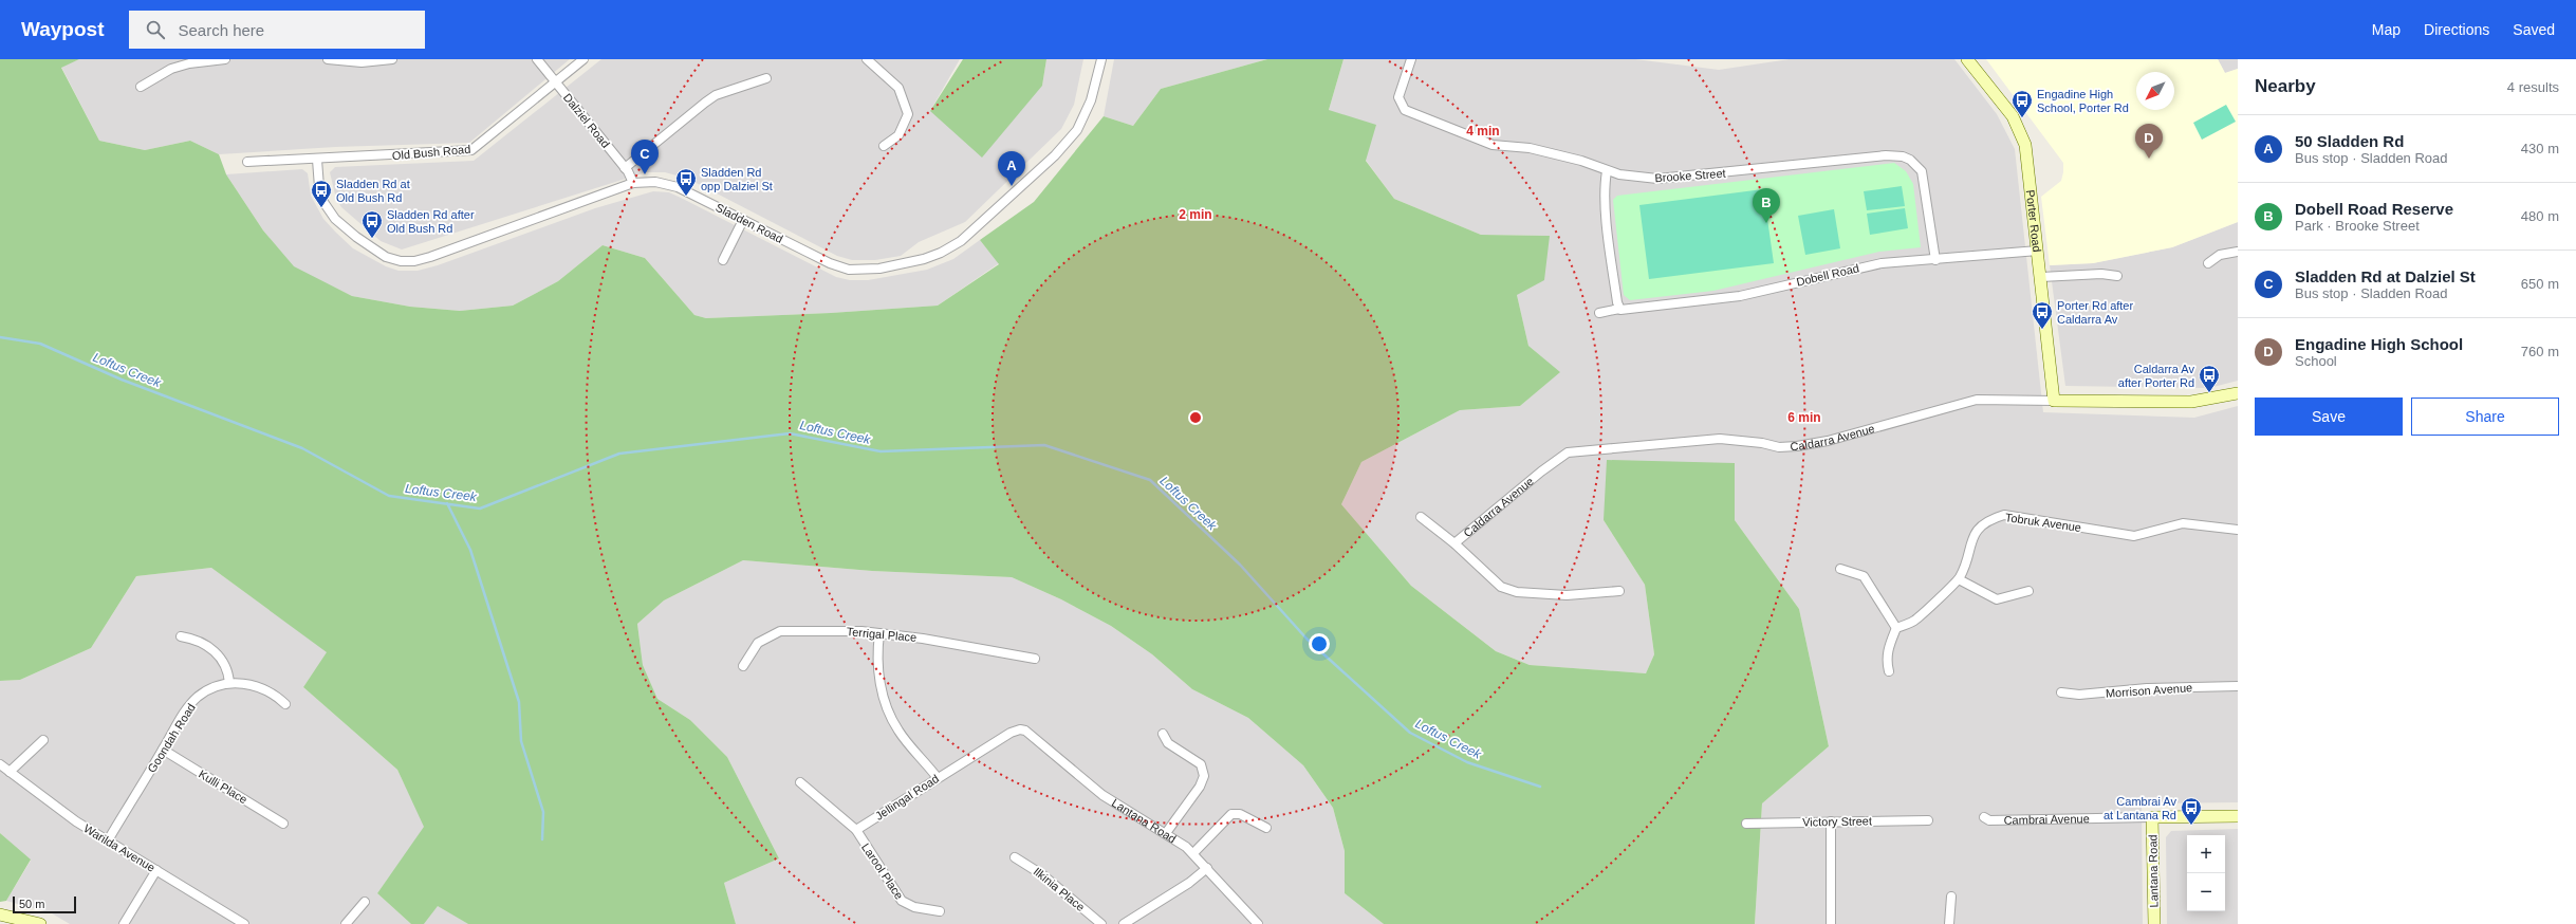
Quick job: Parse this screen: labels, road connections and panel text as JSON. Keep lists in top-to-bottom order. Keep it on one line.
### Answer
{"streets":{"street":["Dalziel Road","Old Bush Road","Brooke Street","Porter Road","Sladden Road","Dobell Road","Caldarra Avenue","Tobruk Avenue","Terrigal Place","Morrison Avenue","Goondah Road","Kulli Place","Jellingal Road","Cambrai Avenue","Lantana Road","Victory Street","Warilda Avenue","Larool Place","Ilkinia Place"]},"crossings":[["Dalziel Road","Old Bush Road"],["Dalziel Road","Sladden Road"],["Old Bush Road","Sladden Road"],["Brooke Street","Dobell Road"],["Porter Road","Dobell Road"],["Porter Road","Caldarra Avenue"],["Goondah Road","Kulli Place"],["Goondah Road","Warilda Avenue"],["Jellingal Road","Lantana Road"],["Jellingal Road","Larool Place"],["Cambrai Avenue","Lantana Road"]],"water":["Loftus Creek"],"places":{"bus stop":["Engadine High School, Porter Rd","Sladden Rd opp Dalziel St","Sladden Rd at Old Bush Rd","Sladden Rd after Old Bush Rd","Porter Rd after Caldarra Av","Caldarra Av after Porter Rd","Cambrai Av at Lantana Rd"]},"scale_bar":"50 m","north":"bottom left","page":{"header":"Waypost","search":"Search here","nav":["Map","Directions","Saved"],"heading":["Nearby","4 results"],"list":[{"mark":"A","name":"50 Sladden Rd","note":"Bus stop · Sladden Road","value":"430 m"},{"mark":"B","name":"Dobell Road Reserve","note":"Park · Brooke Street","value":"480 m"},{"mark":"C","name":"Sladden Rd at Dalziel St","note":"Bus stop · Sladden Road","value":"650 m"},{"mark":"D","name":"Engadine High School","note":"School","value":"760 m"}],"pins":["D","C","A","B"],"buttons":["Save","Share"],"map_buttons":["+","−"],"scale":"50 m"},"rings":["4 min","2 min","6 min"]}
